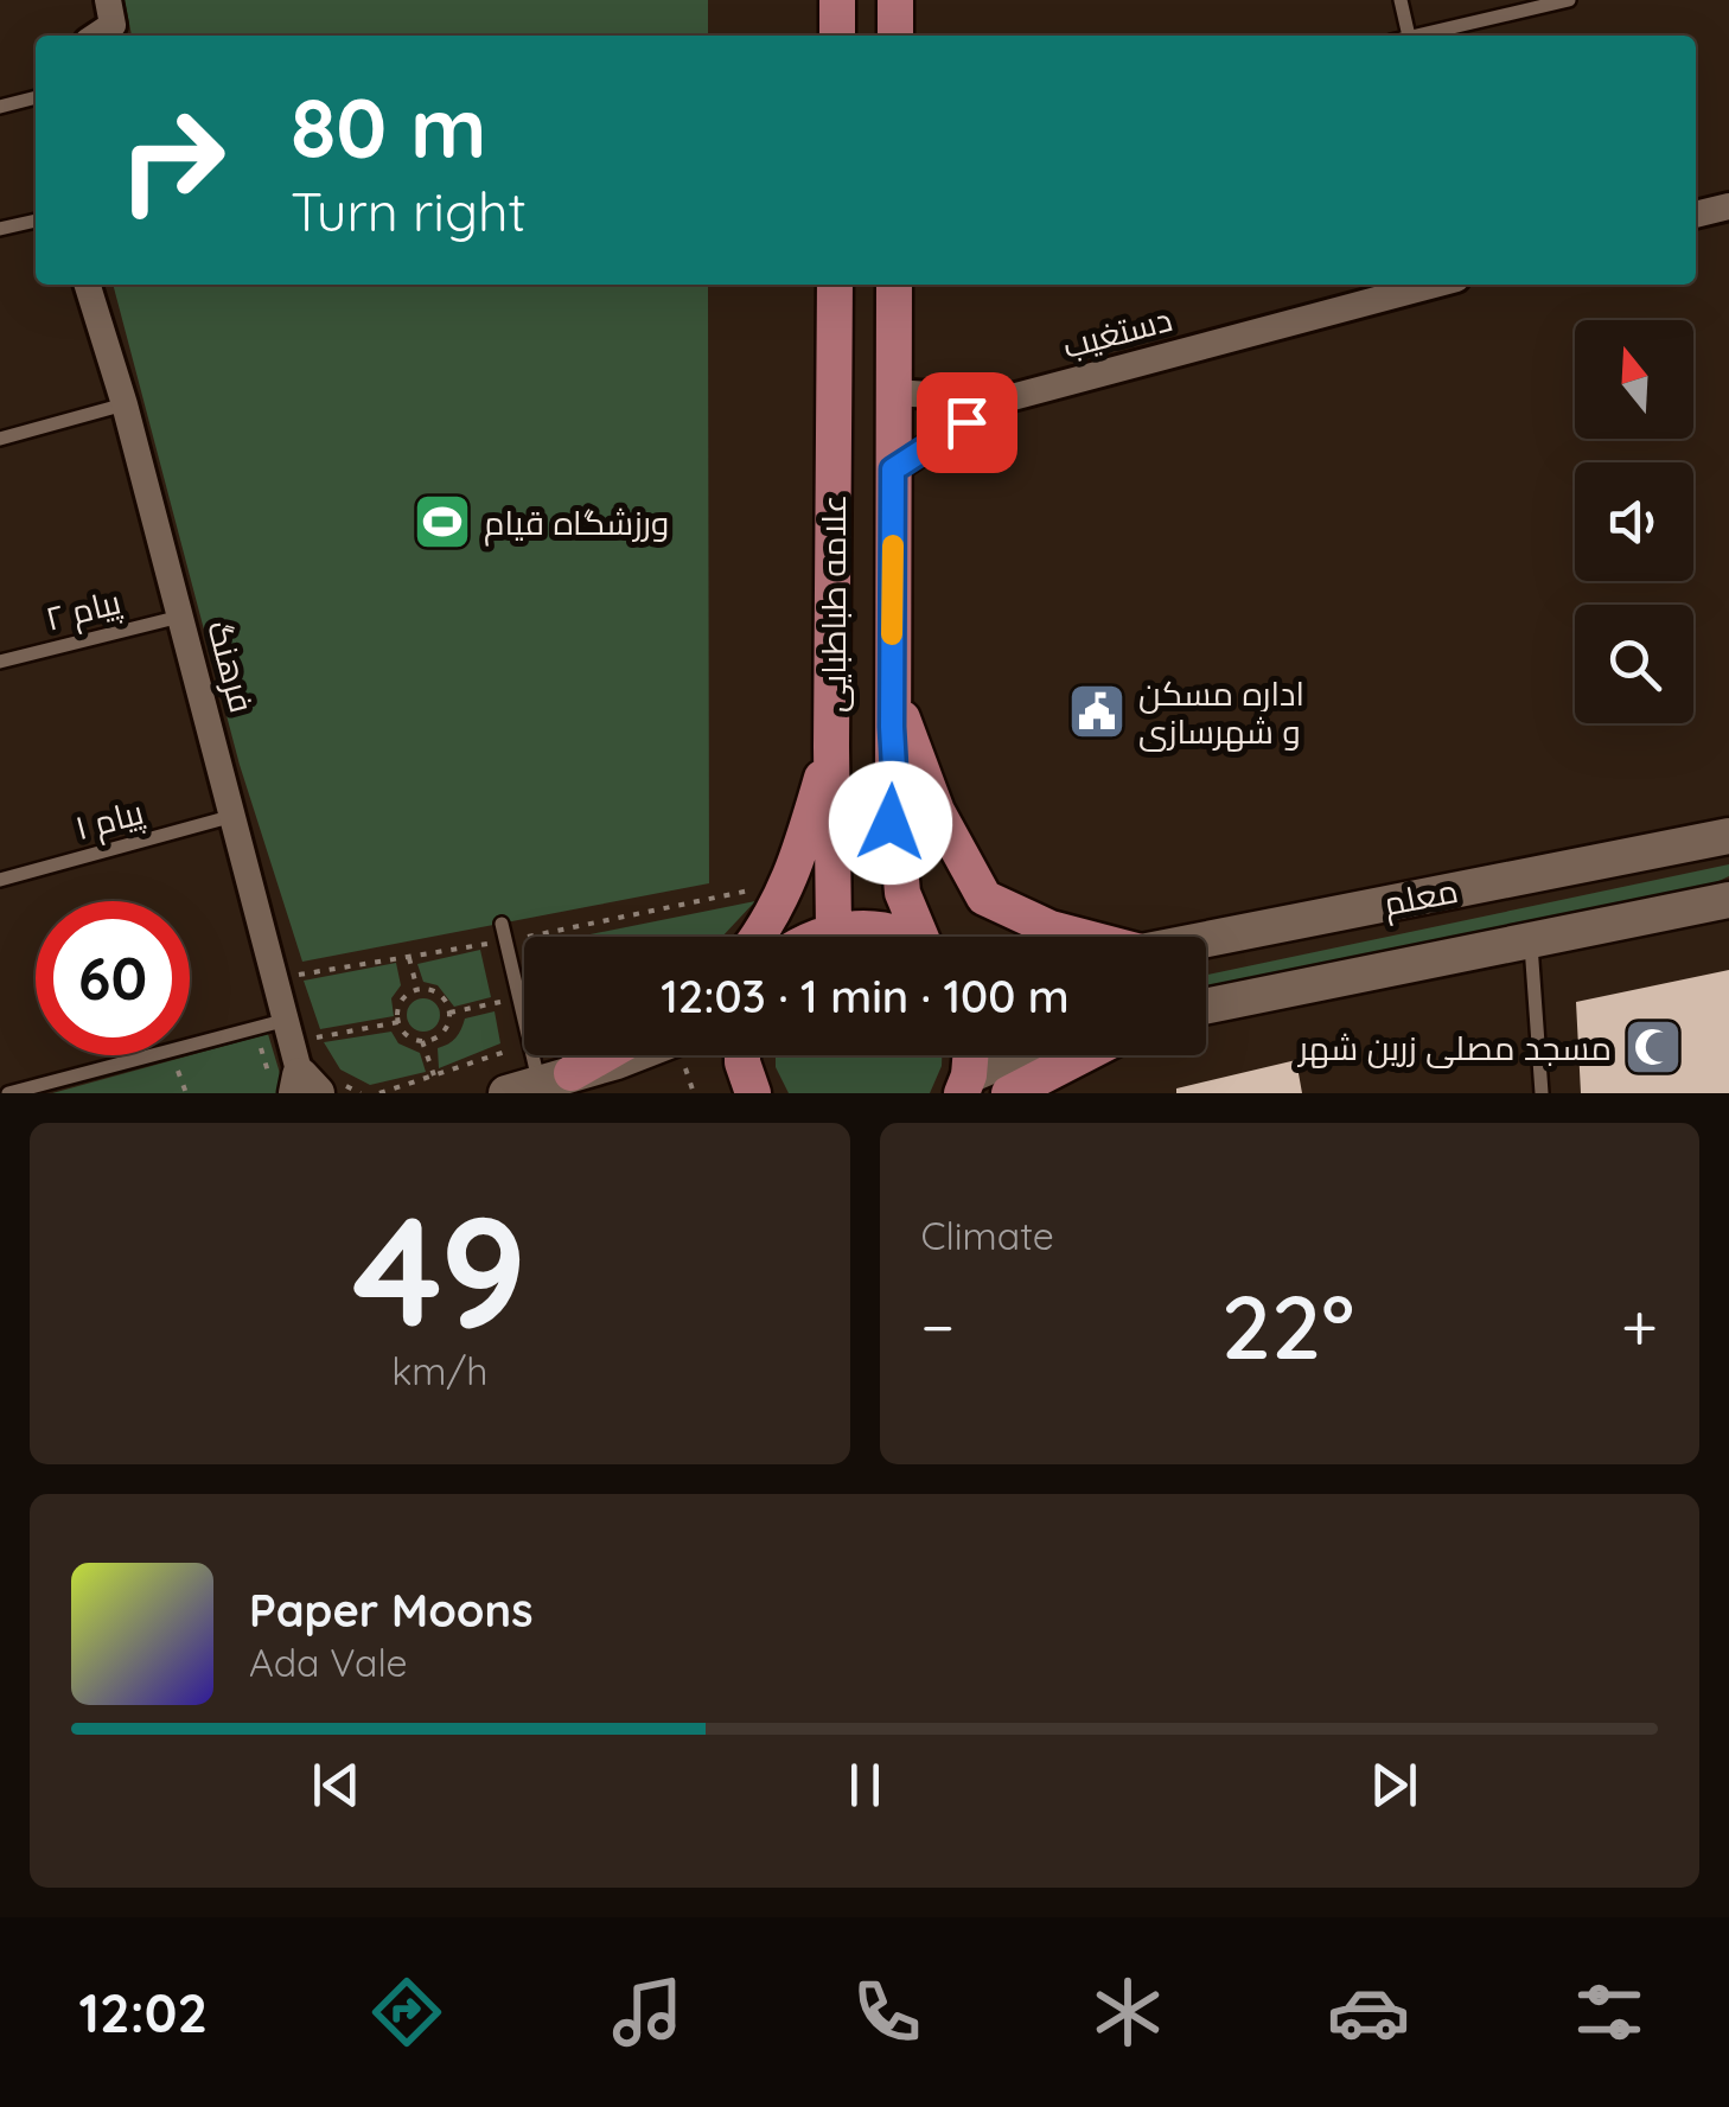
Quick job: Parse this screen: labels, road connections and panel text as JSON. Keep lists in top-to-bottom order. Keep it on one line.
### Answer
{"streets":{"main road":["علامه طباطبایی","معلم"],"street":["دستغیب","فرهنگ"],"lane":["پیام ۲","پیام ۱"]},"crossings":[["پیام ۲","فرهنگ"],["فرهنگ","پیام ۱"]],"places":{"sports":["ورزشگاه قیام"],"public building":["اداره مسکن و شهرسازی"],"mosque":["مسجد مصلی زرین شهر"]},"north":"top","page":{"turn":["80 m","Turn right"],"limit":"60","trip":"12:03 · 1 min · 100 m","tile":[["49","km/h"],"Climate"],"heat":["−","22°","+"],"song":["Paper Moons","Ada Vale"],"tabs":"12:02"}}
